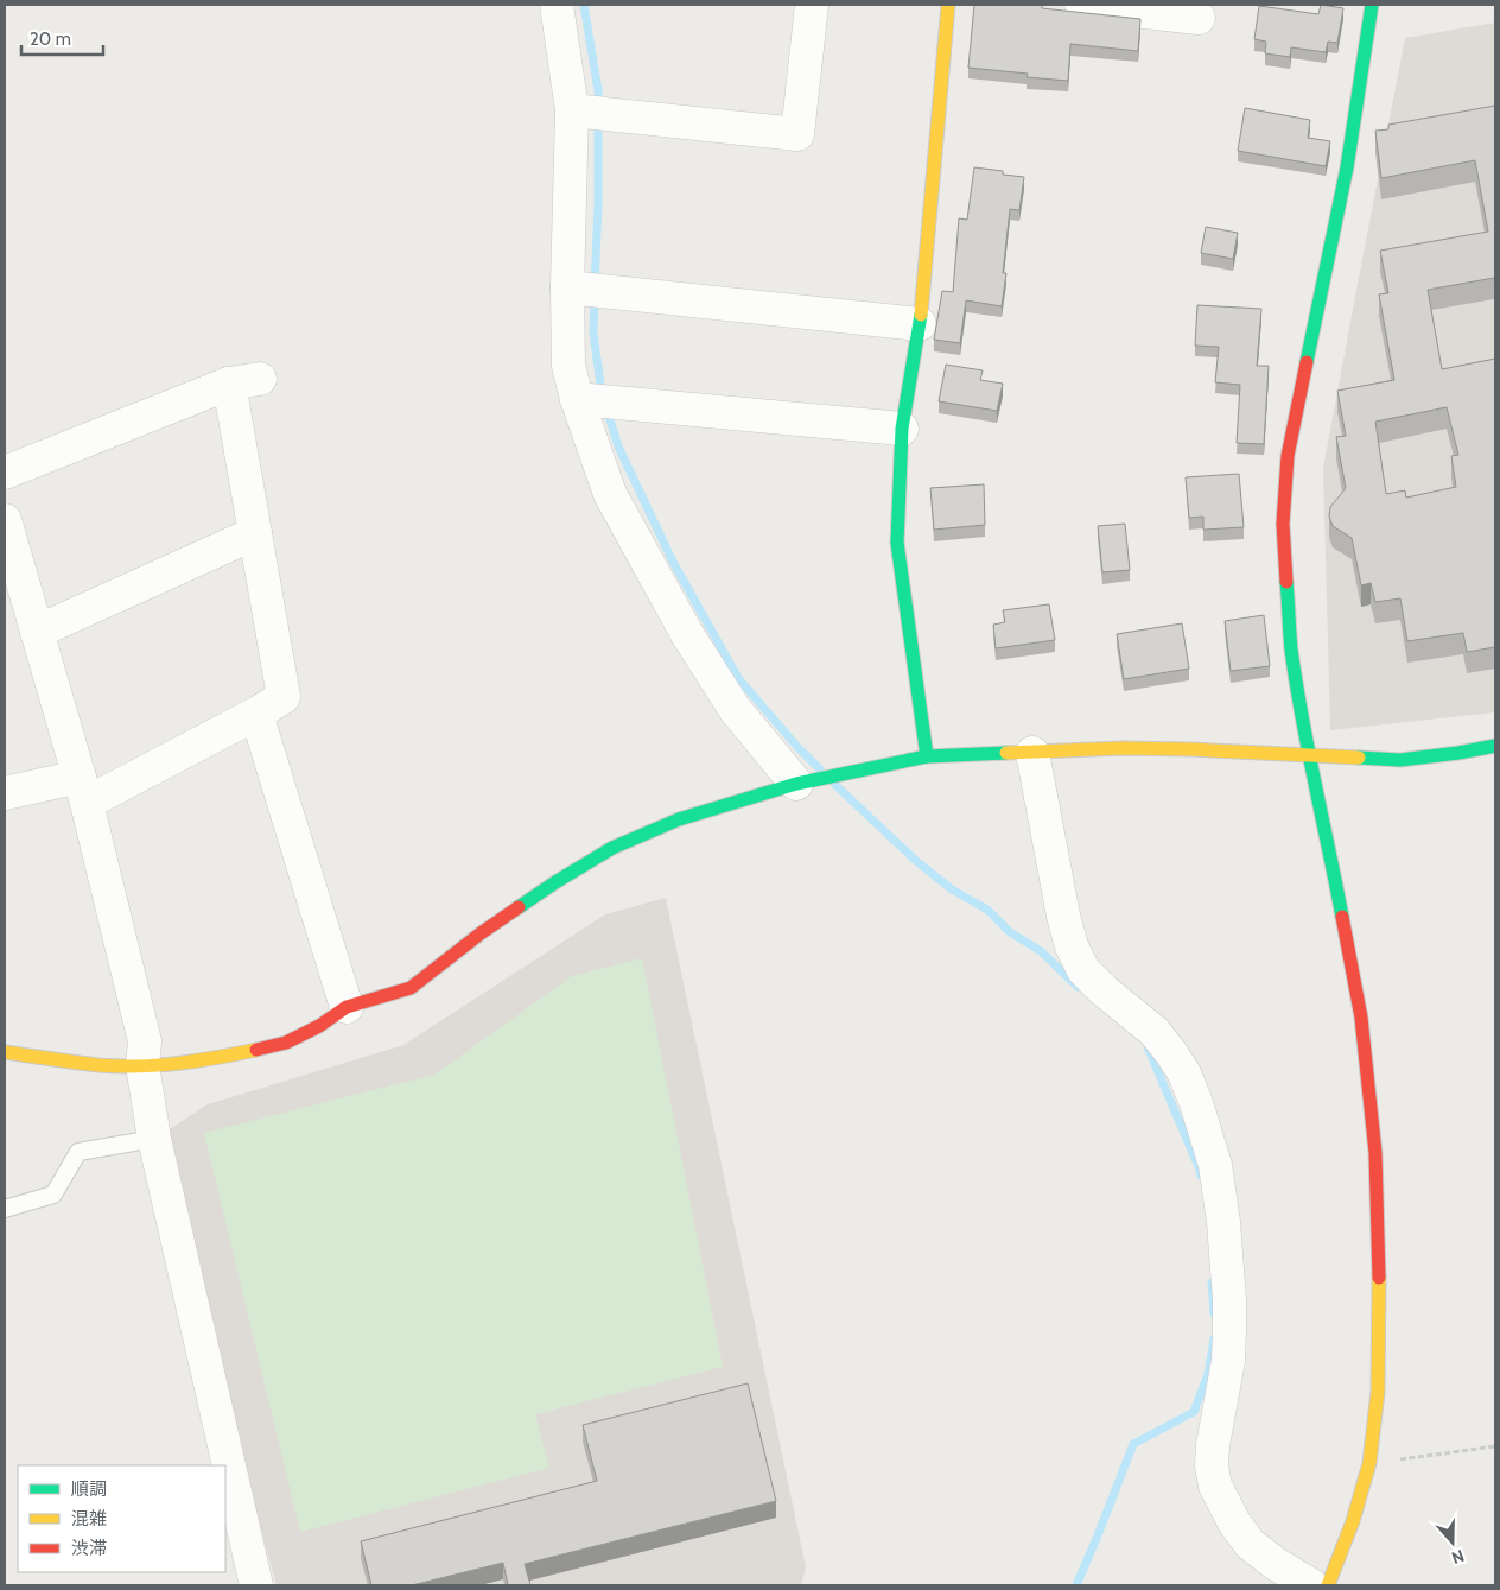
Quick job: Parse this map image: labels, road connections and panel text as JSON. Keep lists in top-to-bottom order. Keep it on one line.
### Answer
{"legend":["順調","混雑","渋滞"],"scale_bar":"20 m","north":"bottom"}
